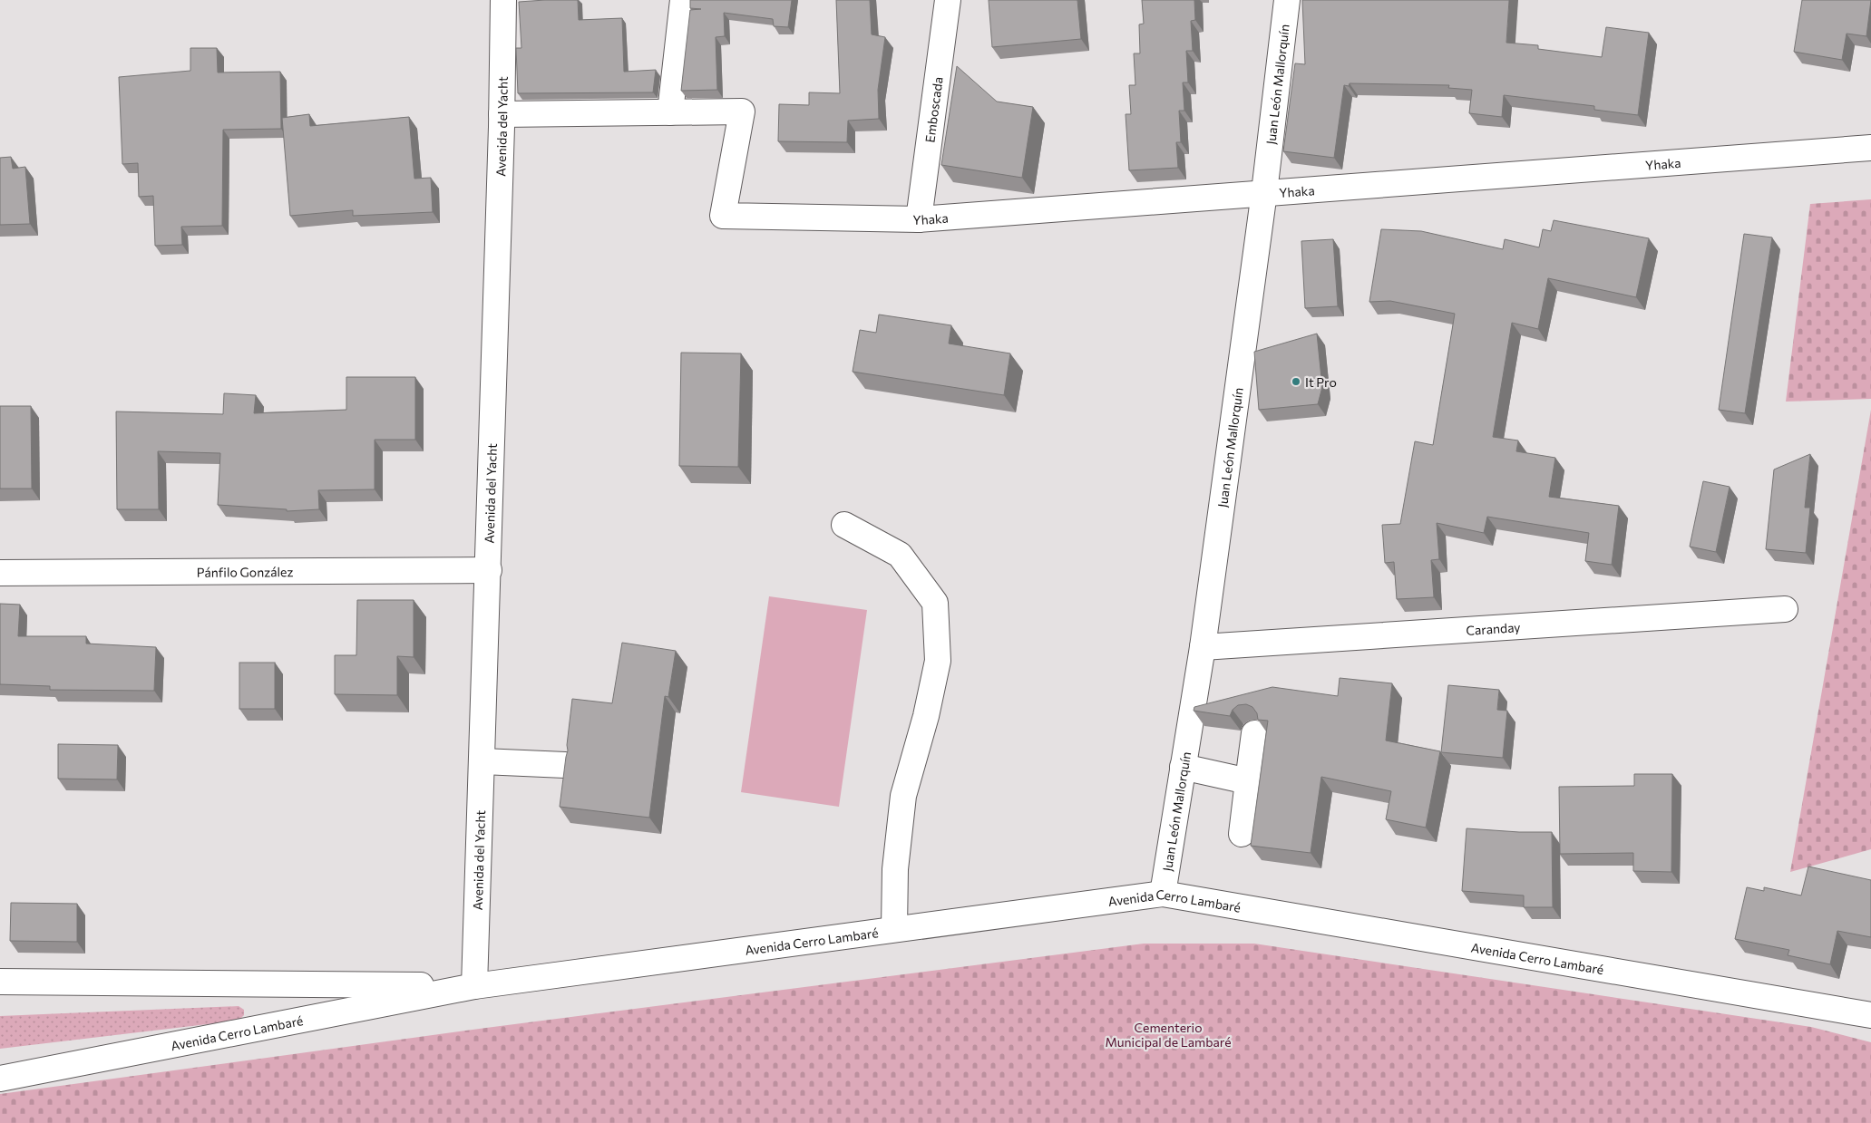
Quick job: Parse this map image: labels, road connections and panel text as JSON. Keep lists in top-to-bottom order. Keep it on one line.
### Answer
{"streets":{"street":["Juan León Mallorquín","Emboscada","Avenida del Yacht","Yhaka","Pánfilo González","Caranday","Avenida Cerro Lambaré"]},"crossings":[["Juan León Mallorquín","Yhaka"],["Juan León Mallorquín","Caranday"],["Juan León Mallorquín","Avenida Cerro Lambaré"],["Emboscada","Yhaka"],["Avenida del Yacht","Pánfilo González"],["Avenida del Yacht","Avenida Cerro Lambaré"]],"parks":["Cementerio Municipal de Lambaré"],"places":["It Pro"]}
